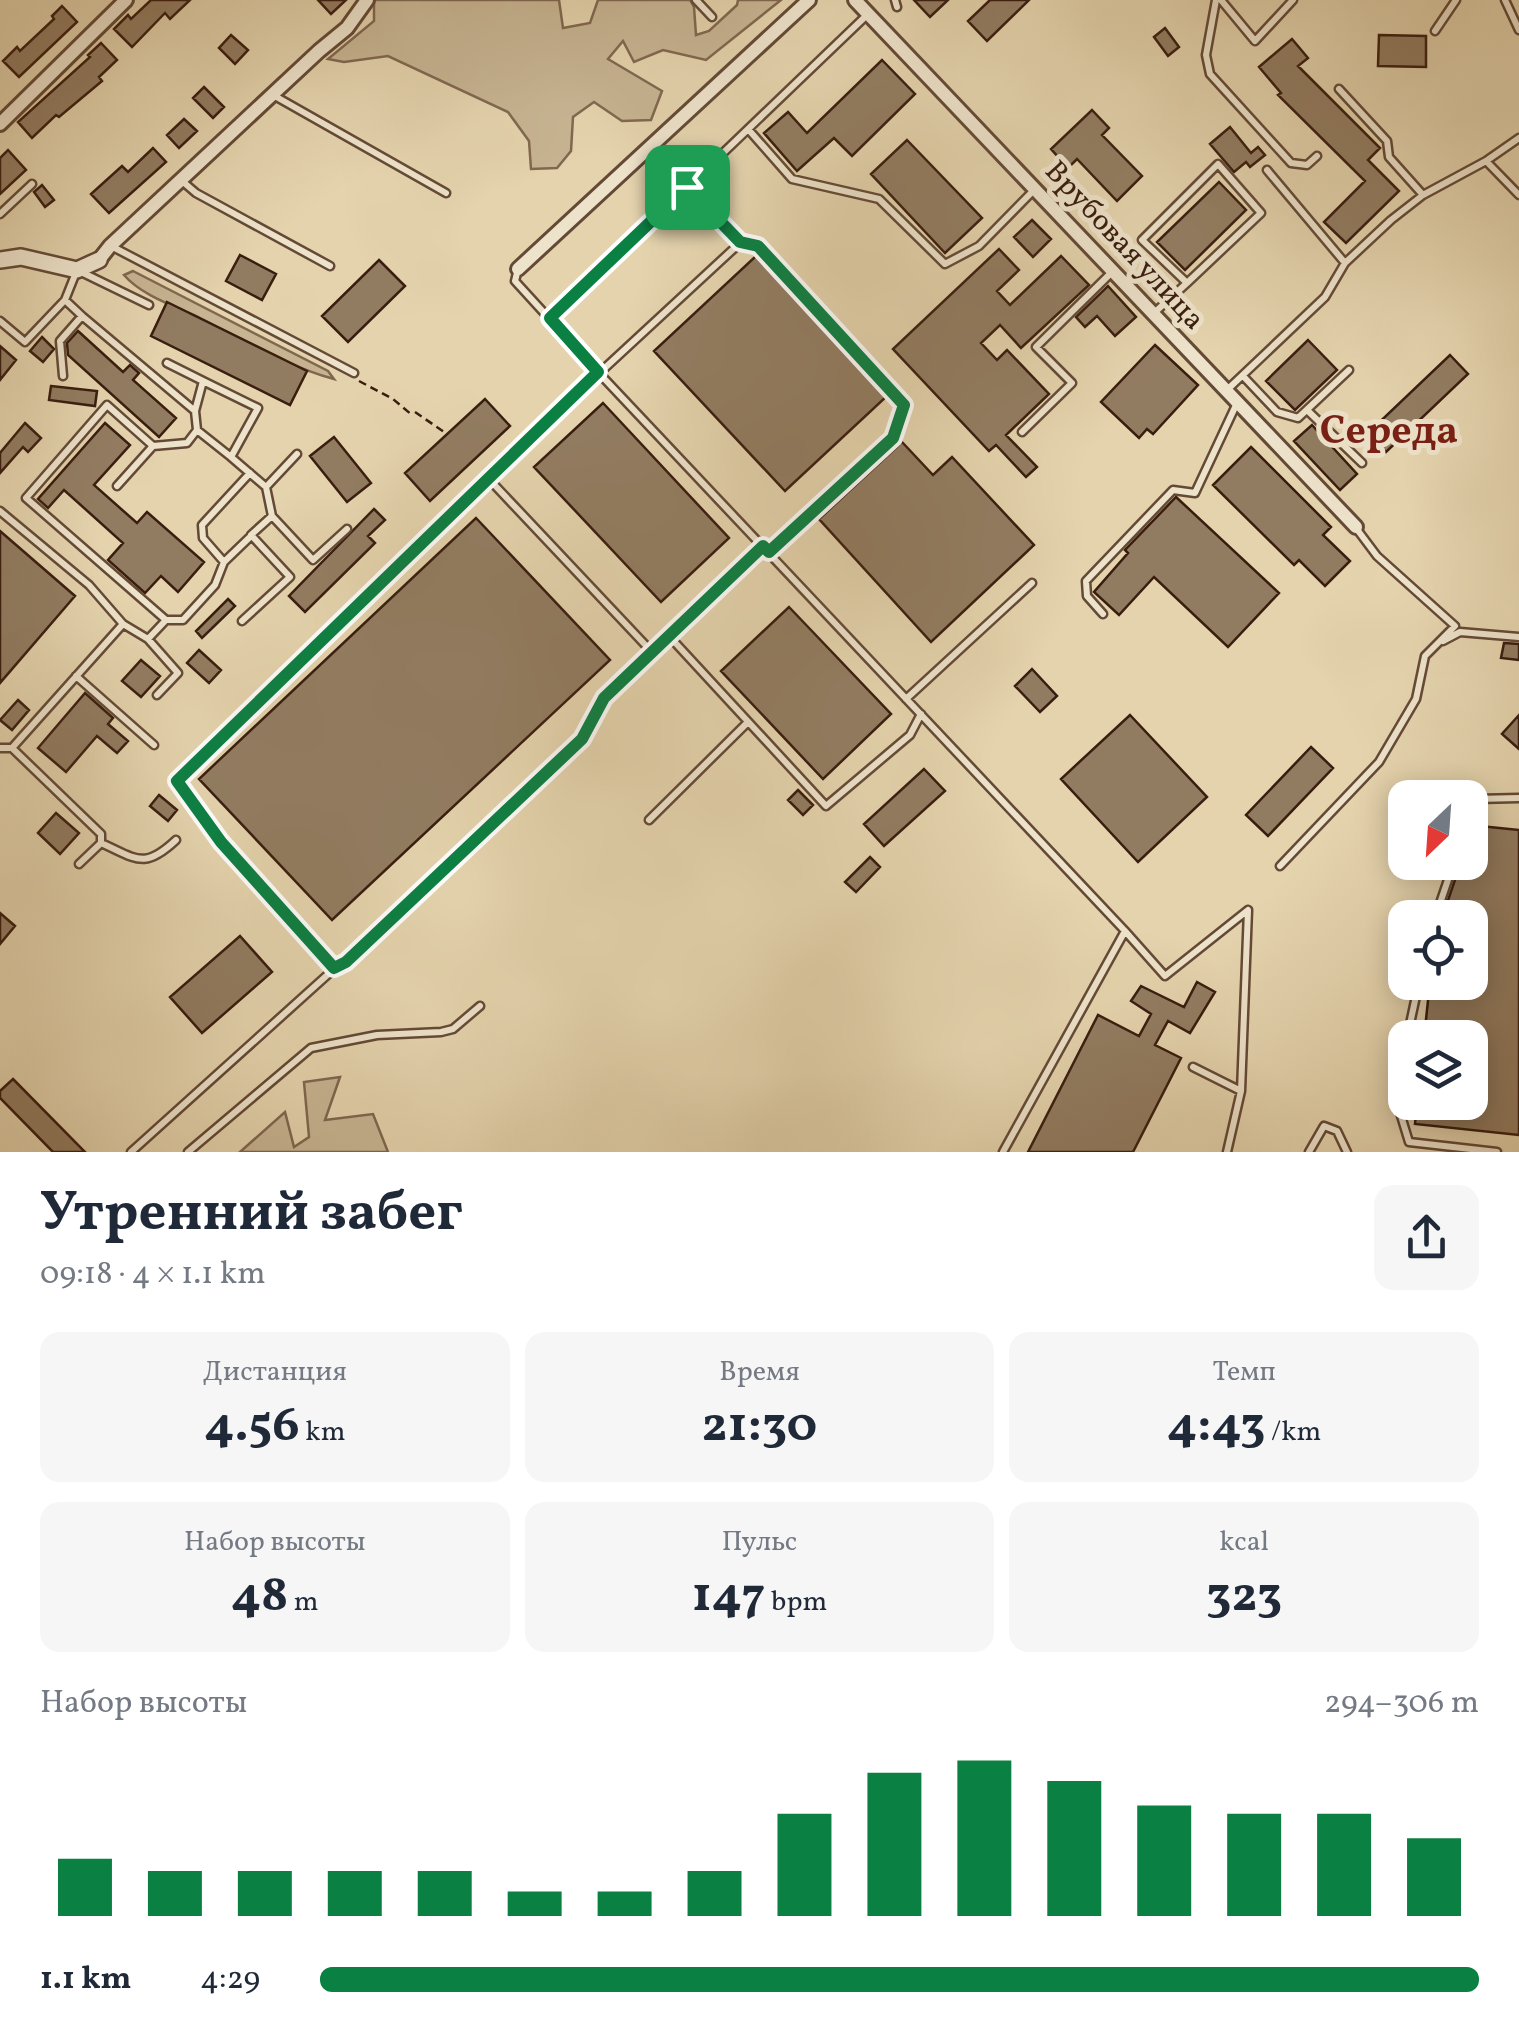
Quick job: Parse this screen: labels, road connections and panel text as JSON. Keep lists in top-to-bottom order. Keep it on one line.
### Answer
{"streets":{"street":["Врубовая улица"]},"districts":["Середа"],"north":"bottom left","page":{"heading":["Утренний забег","09:18 · 4 × 1.1 km"],"stats":[["Дистанция","4.56 km"],["Время","21:30"],["Темп","4:43 /km"],["Набор высоты","48 m"],["Пульс","147 bpm"],["kcal","323"]],"chart":["Набор высоты","294–306 m"],"list":[{"name":"1.1 km","note":"4:29"}]}}
